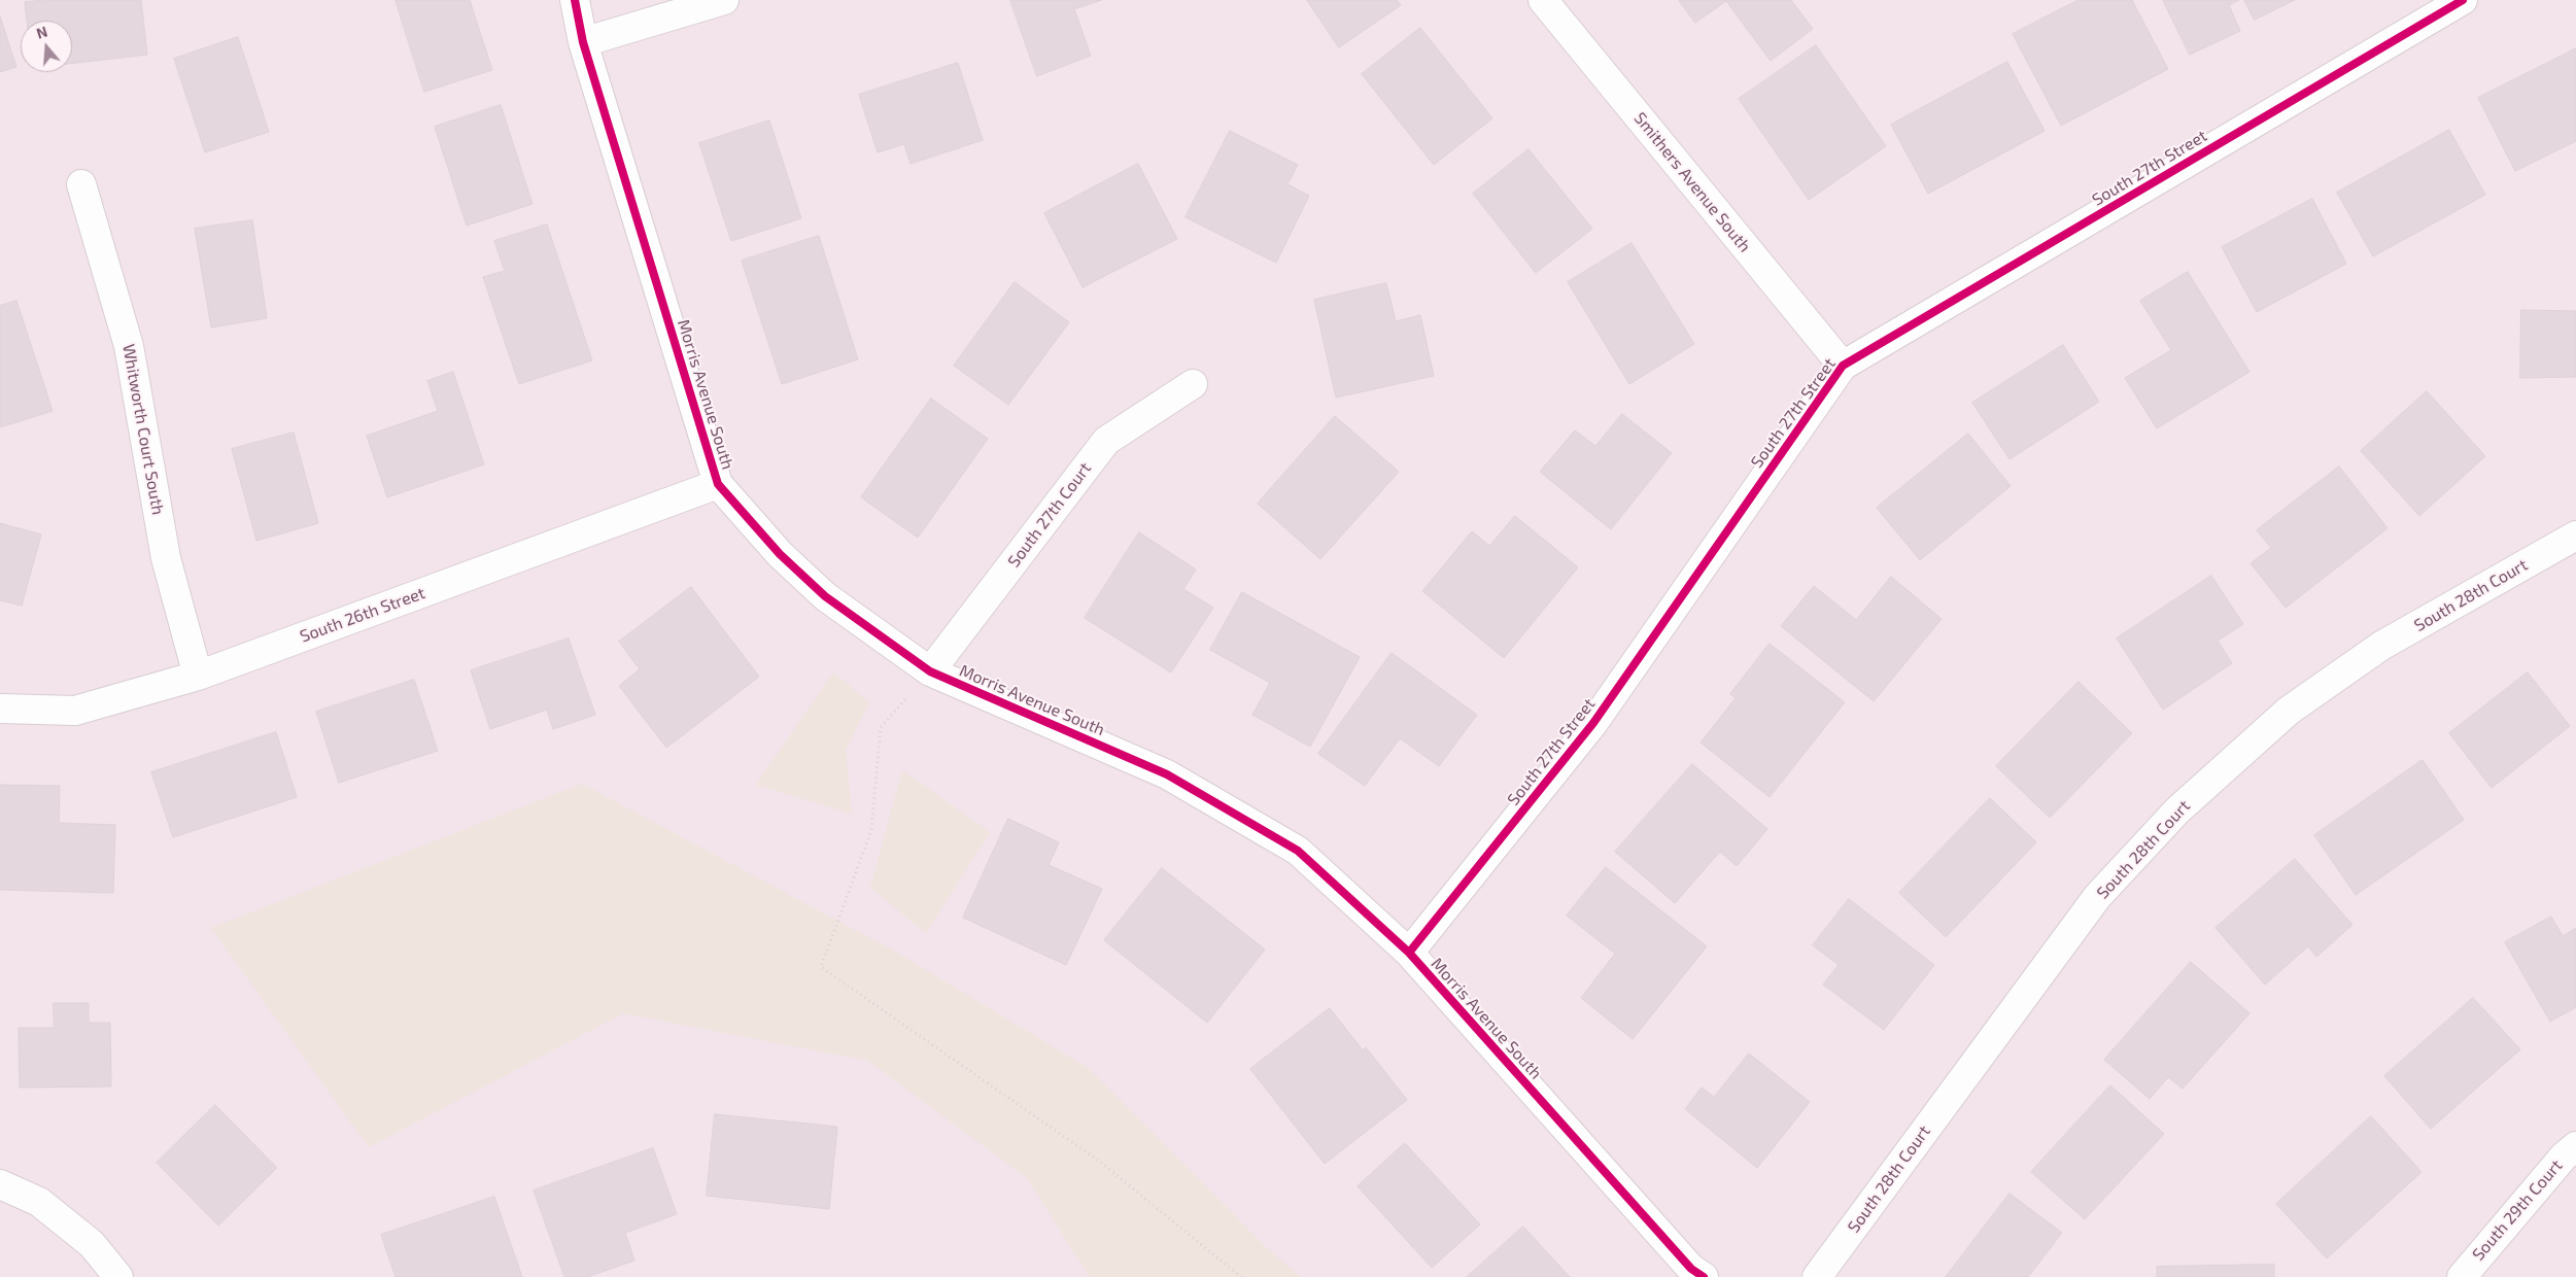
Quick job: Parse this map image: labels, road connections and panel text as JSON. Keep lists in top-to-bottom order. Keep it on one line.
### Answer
{"streets":{"street":["South 27th Street","Smithers Avenue South","Morris Avenue South","Whitworth Court South","South 27th Court","South 28th Court","South 26th Street","South 29th Court"]},"crossings":[["South 27th Street","Smithers Avenue South"],["South 27th Street","Morris Avenue South"],["Morris Avenue South","South 27th Court"],["Morris Avenue South","South 26th Street"],["Whitworth Court South","South 26th Street"]],"north":"top"}
